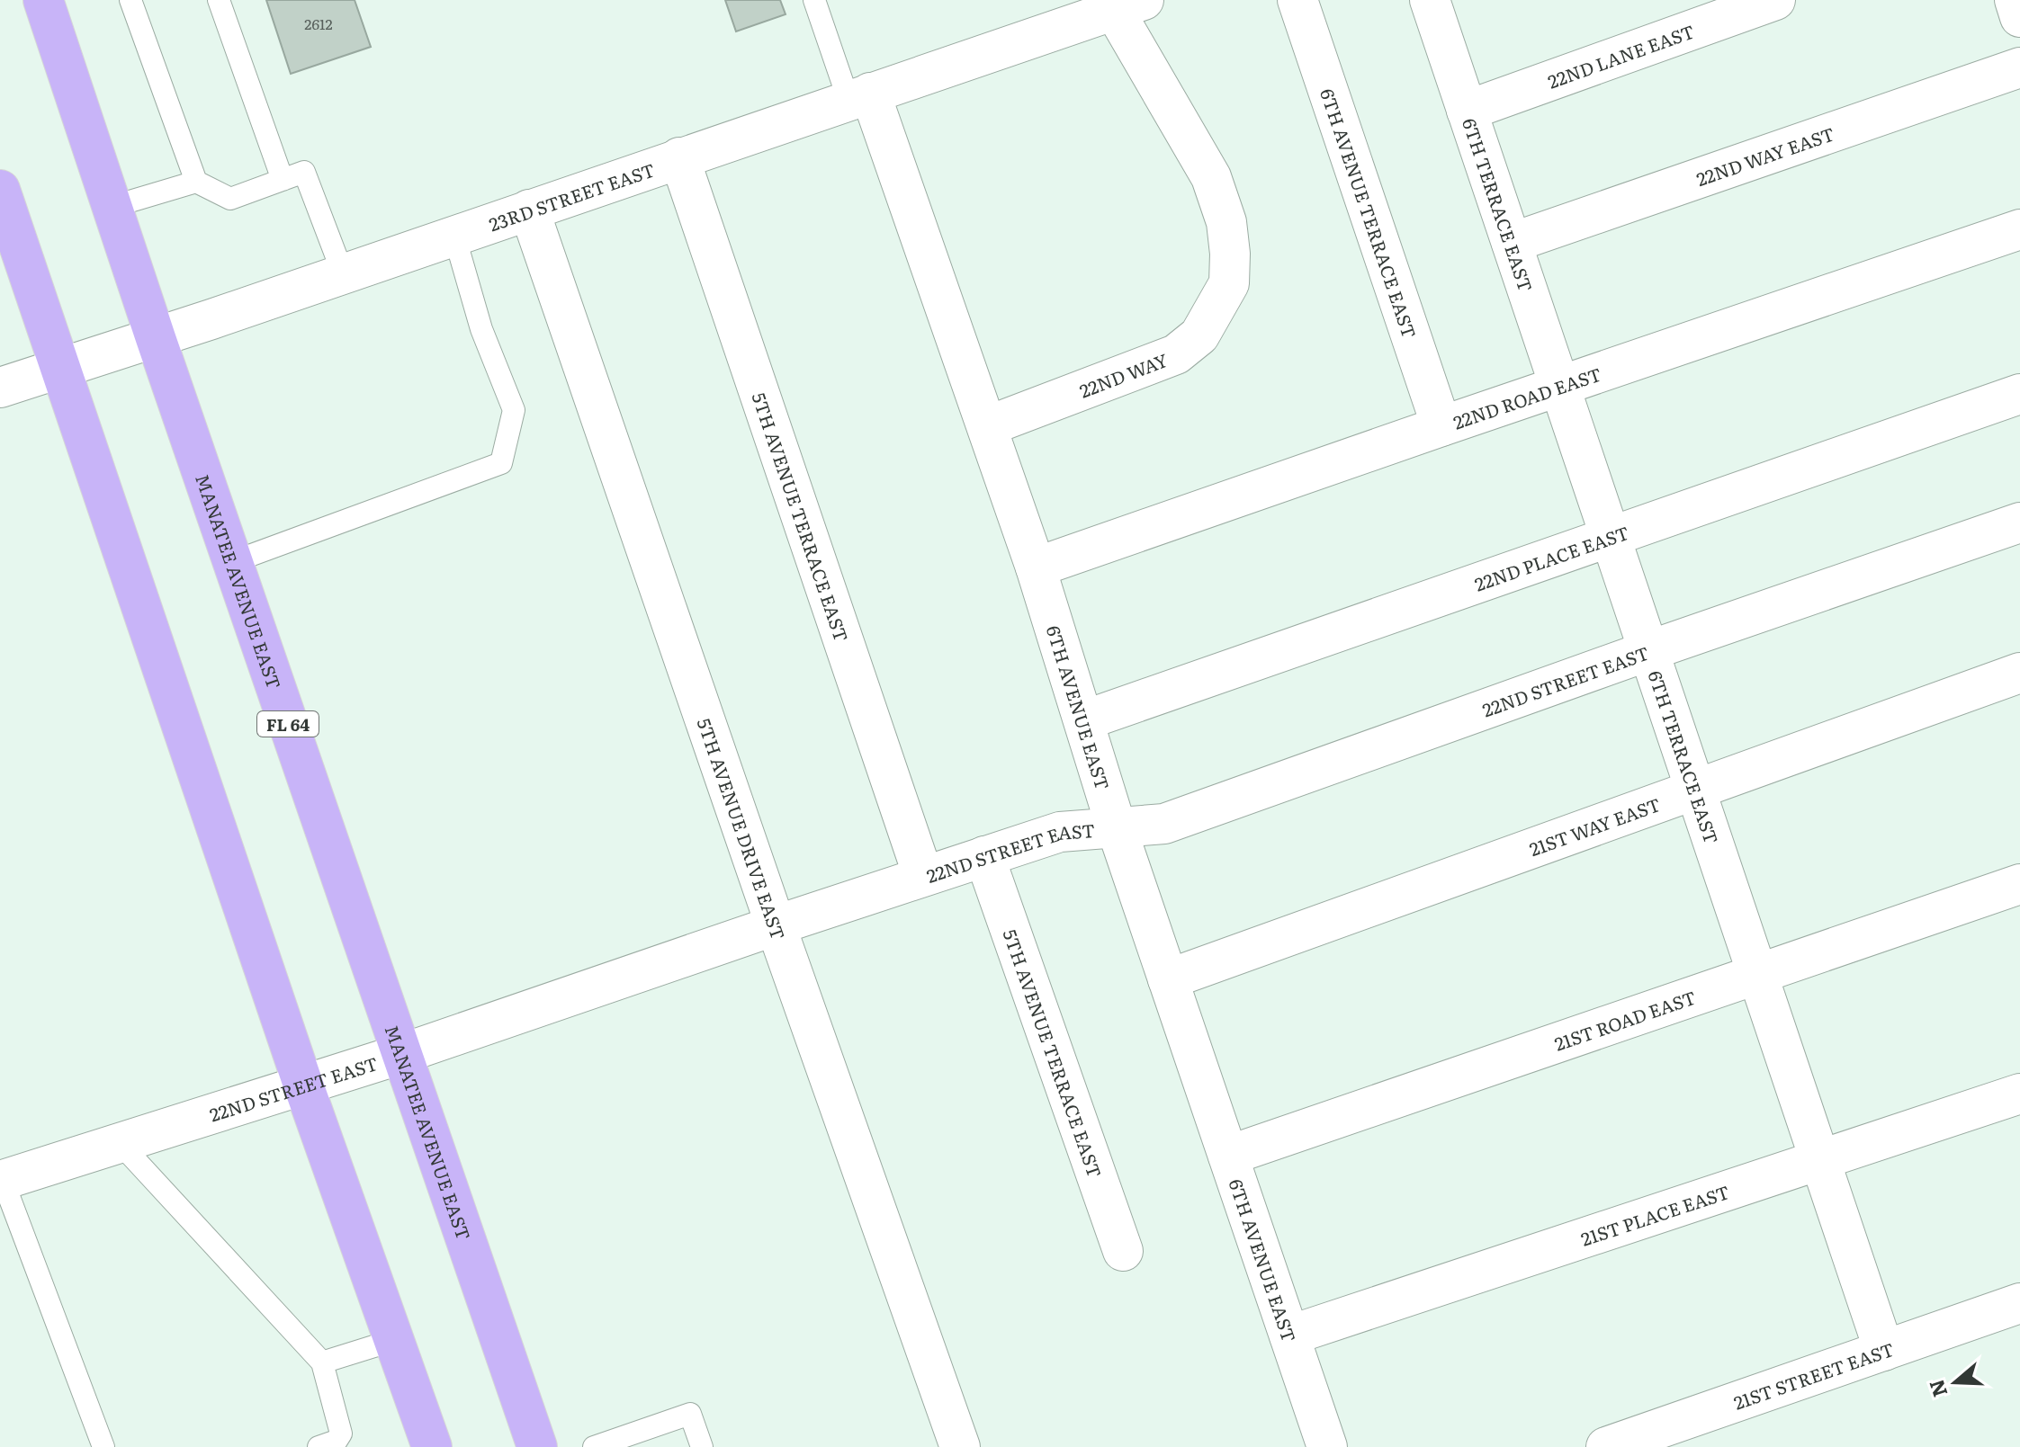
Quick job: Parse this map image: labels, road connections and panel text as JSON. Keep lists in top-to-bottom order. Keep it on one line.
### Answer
{"streets":{"main road":["MANATEE AVENUE EAST","FL 64"],"street":["22ND LANE EAST","22ND WAY EAST","23RD STREET EAST","6TH TERRACE EAST","6TH AVENUE TERRACE EAST","22ND WAY","22ND ROAD EAST","5TH AVENUE TERRACE EAST","22ND PLACE EAST","22ND STREET EAST","6TH AVENUE EAST","21ST WAY EAST","5TH AVENUE DRIVE EAST","21ST ROAD EAST","21ST PLACE EAST","21ST STREET EAST"]},"crossings":[["22ND LANE EAST","6TH TERRACE EAST"],["22ND WAY EAST","6TH TERRACE EAST"],["23RD STREET EAST","22ND WAY"],["23RD STREET EAST","5TH AVENUE TERRACE EAST"],["23RD STREET EAST","MANATEE AVENUE EAST"],["23RD STREET EAST","6TH AVENUE EAST"],["23RD STREET EAST","5TH AVENUE DRIVE EAST"],["6TH TERRACE EAST","22ND ROAD EAST"],["6TH TERRACE EAST","22ND PLACE EAST"],["6TH TERRACE EAST","22ND STREET EAST"],["6TH TERRACE EAST","21ST WAY EAST"],["6TH TERRACE EAST","21ST ROAD EAST"],["6TH TERRACE EAST","21ST PLACE EAST"],["6TH TERRACE EAST","21ST STREET EAST"],["6TH AVENUE TERRACE EAST","22ND ROAD EAST"],["22ND WAY","6TH AVENUE EAST"],["22ND ROAD EAST","6TH AVENUE EAST"],["5TH AVENUE TERRACE EAST","22ND STREET EAST"],["22ND PLACE EAST","6TH AVENUE EAST"],["MANATEE AVENUE EAST","22ND STREET EAST"],["22ND STREET EAST","6TH AVENUE EAST"],["22ND STREET EAST","5TH AVENUE DRIVE EAST"],["6TH AVENUE EAST","21ST WAY EAST"],["6TH AVENUE EAST","21ST ROAD EAST"],["6TH AVENUE EAST","21ST PLACE EAST"]],"house_numbers":["2612"],"north":"left"}
